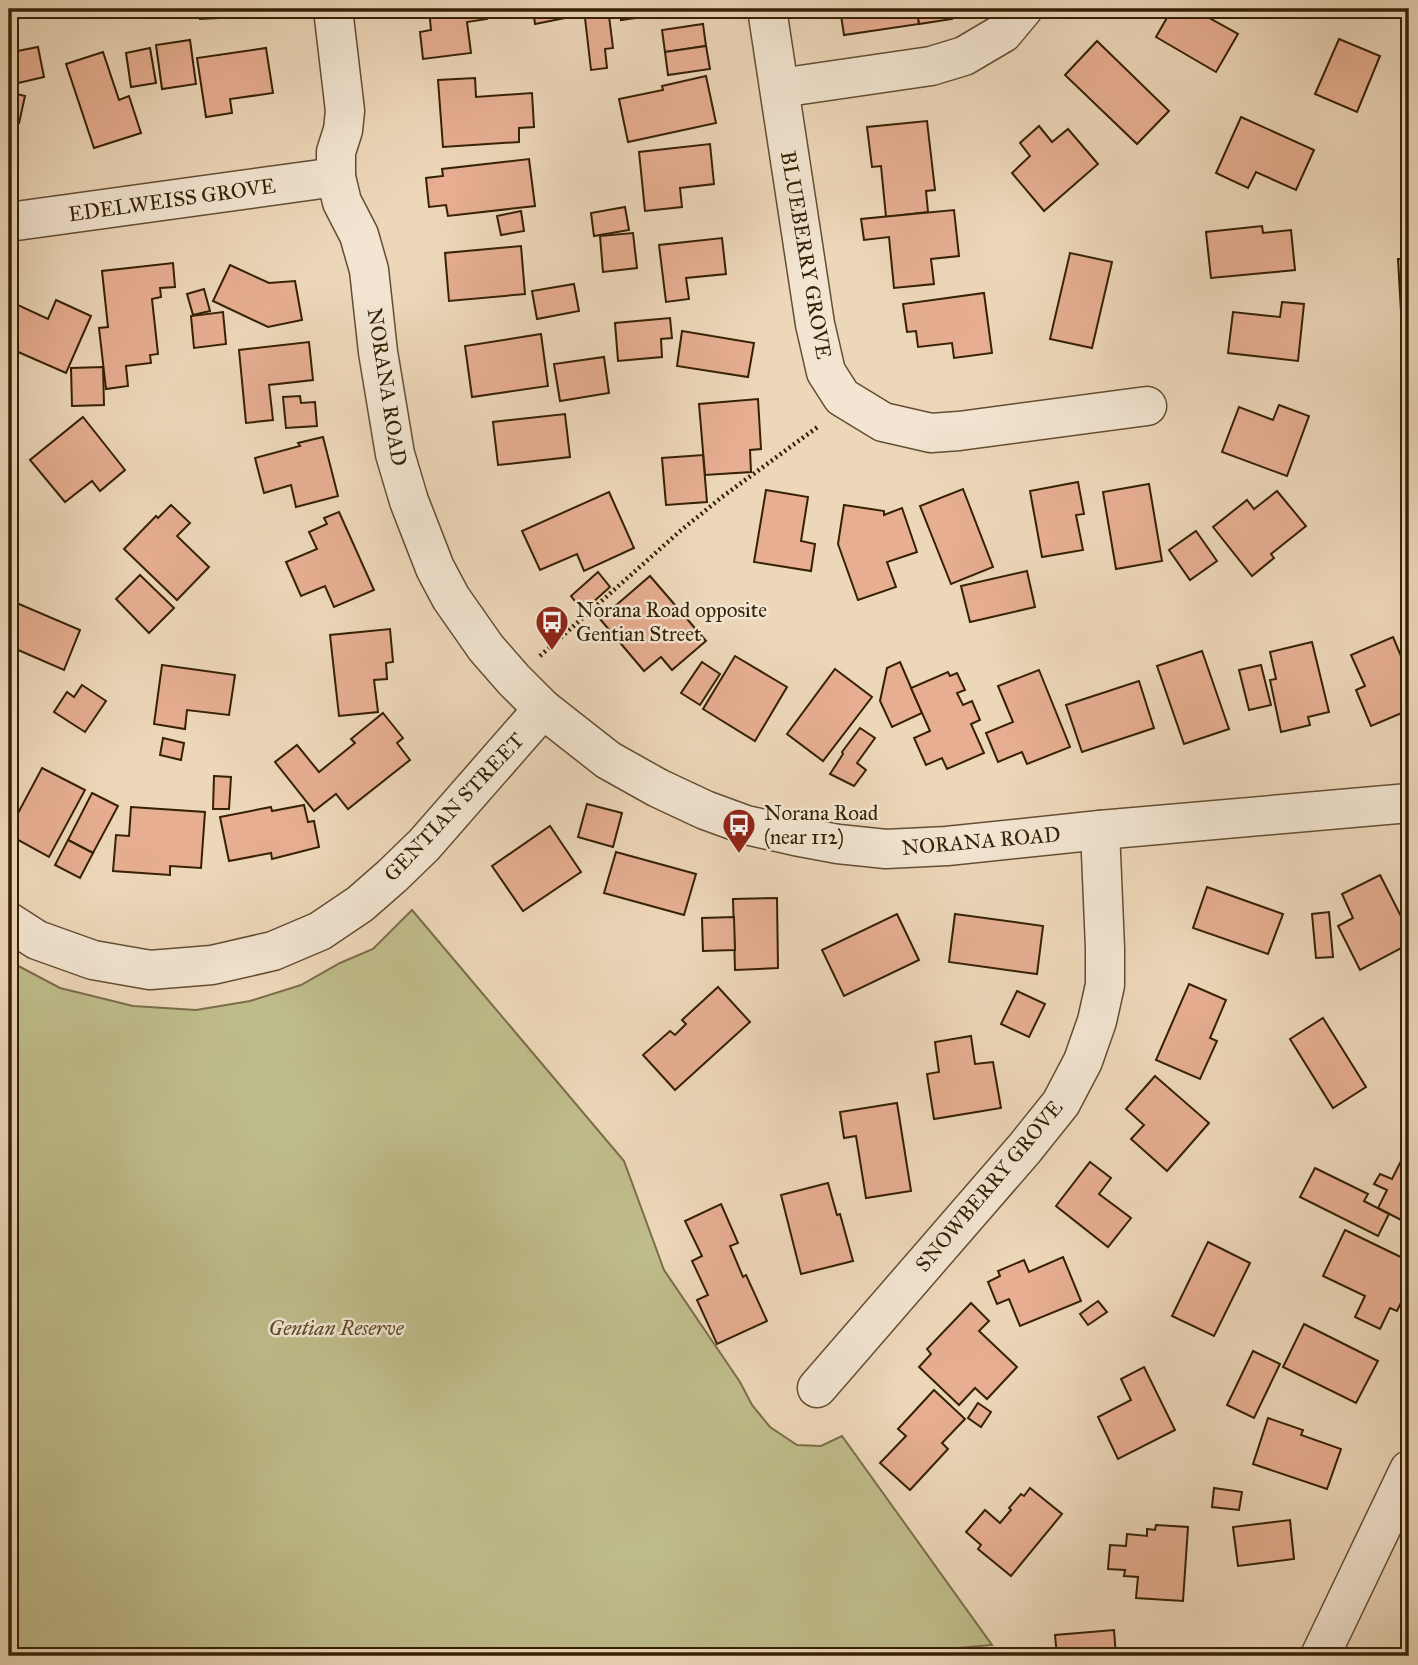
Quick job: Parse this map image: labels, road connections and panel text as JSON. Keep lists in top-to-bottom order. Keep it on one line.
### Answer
{"streets":{"street":["EDELWEISS GROVE","BLUEBERRY GROVE","NORANA ROAD","GENTIAN STREET","SNOWBERRY GROVE"]},"crossings":[["EDELWEISS GROVE","NORANA ROAD"],["NORANA ROAD","GENTIAN STREET"],["NORANA ROAD","SNOWBERRY GROVE"]],"parks":["Gentian Reserve"],"places":{"bus stop":["Norana Road opposite Gentian Street","Norana Road (near 112)"]}}
